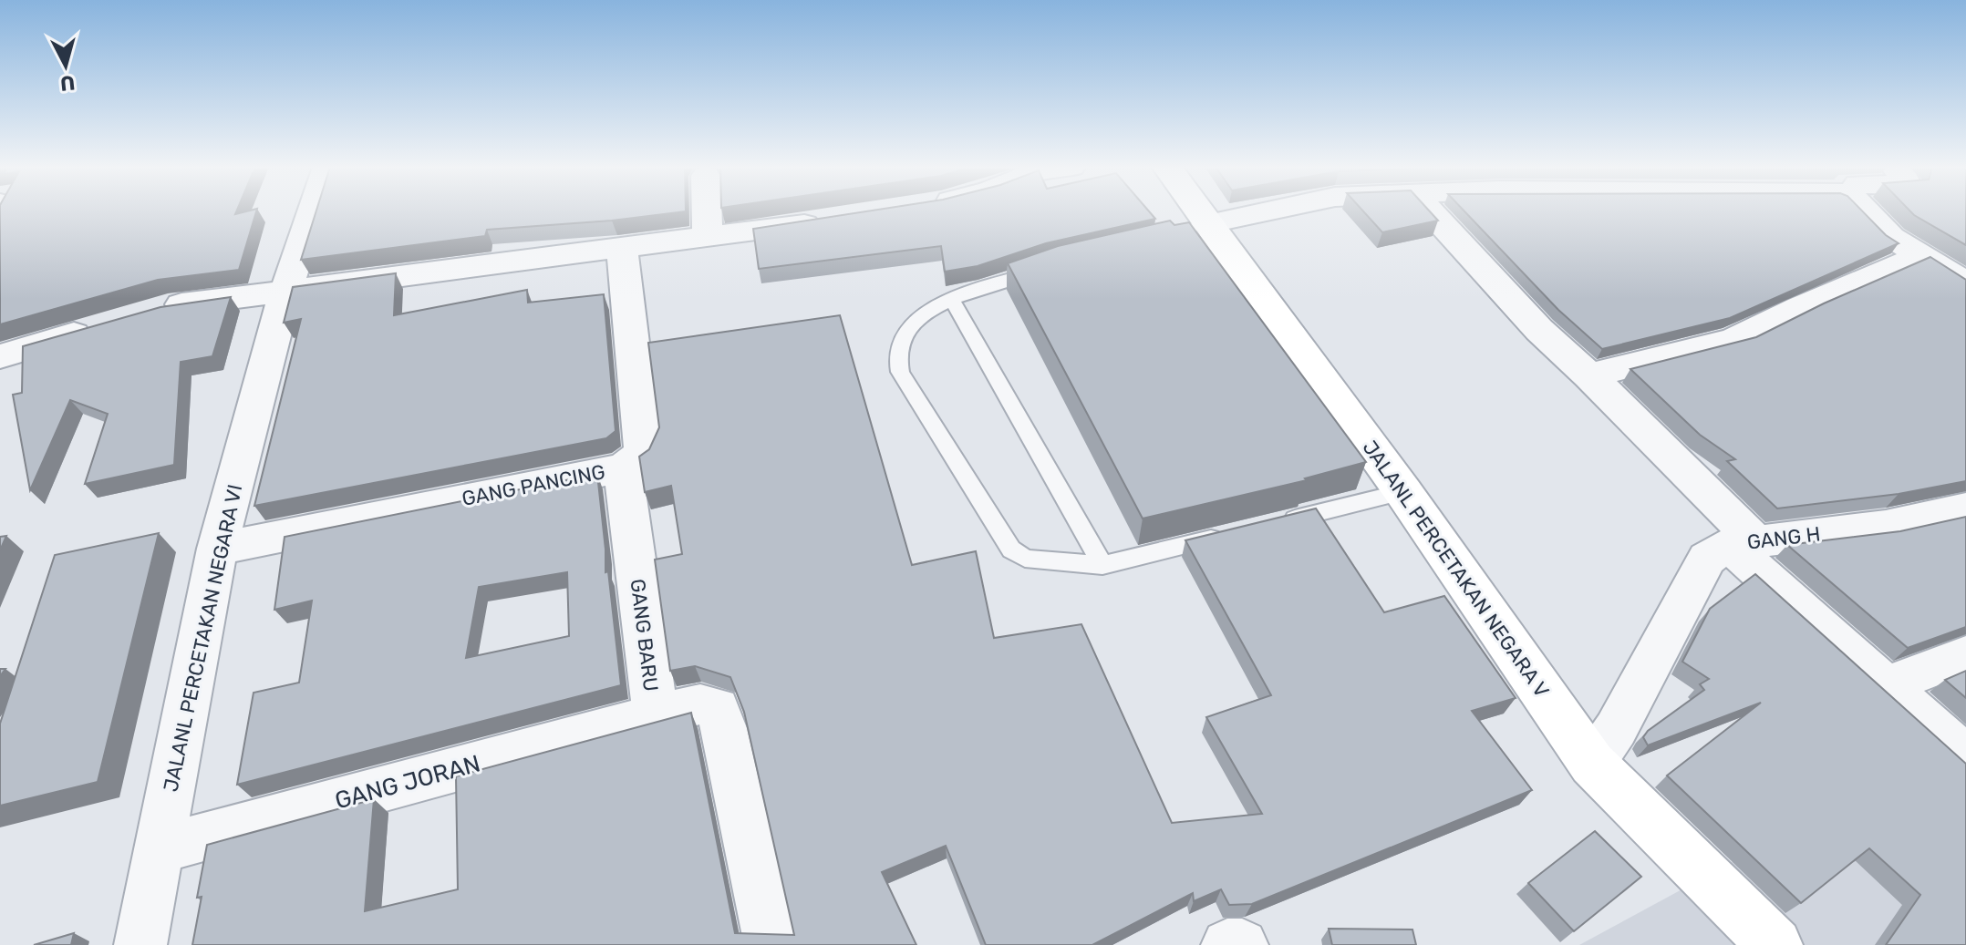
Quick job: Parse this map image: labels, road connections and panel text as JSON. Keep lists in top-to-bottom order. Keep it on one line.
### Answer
{"streets":{"street":["GANG PANCING","GANG H","JALANL PERCETAKAN NEGARA V","GANG BARU","JALANL PERCETAKAN NEGARA VI","GANG JORAN"]},"crossings":[["GANG PANCING","GANG BARU"],["GANG PANCING","JALANL PERCETAKAN NEGARA VI"],["GANG H","JALANL PERCETAKAN NEGARA V"],["GANG BARU","GANG JORAN"],["JALANL PERCETAKAN NEGARA VI","GANG JORAN"]],"north":"bottom"}
